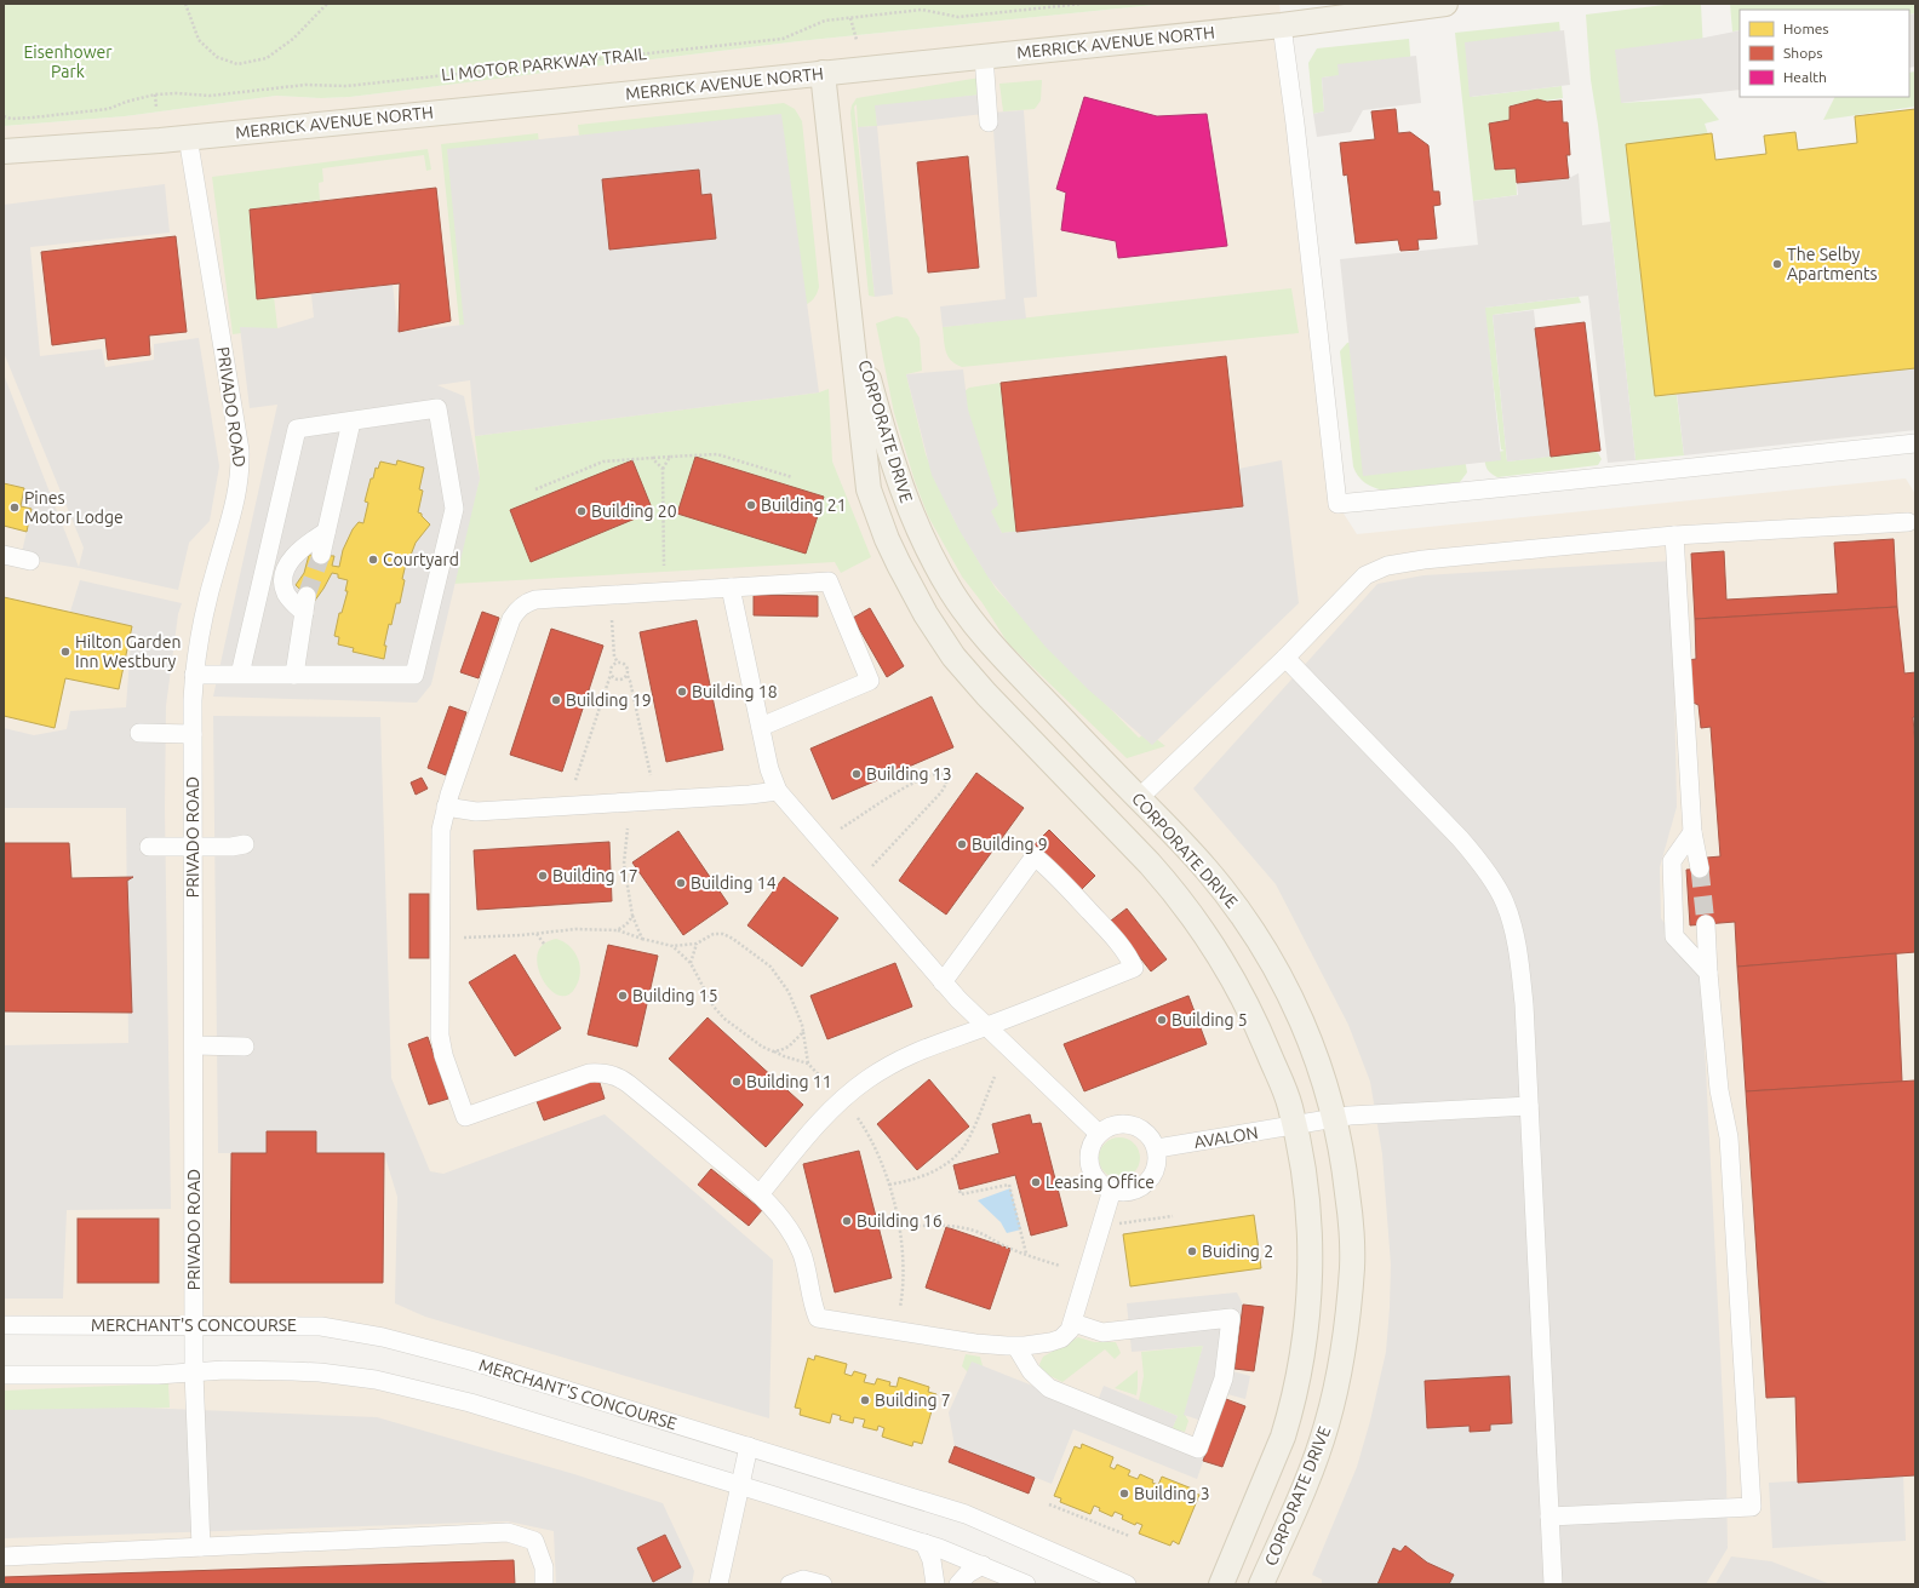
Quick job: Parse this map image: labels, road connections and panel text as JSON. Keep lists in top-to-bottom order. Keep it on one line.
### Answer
{"streets":{"main road":["MERRICK AVENUE NORTH","CORPORATE DRIVE"],"street":["PRIVADO ROAD","AVALON","MERCHANT'S CONCOURSE"],"path":["LI MOTOR PARKWAY TRAIL"]},"crossings":[["MERRICK AVENUE NORTH","PRIVADO ROAD"],["MERRICK AVENUE NORTH","CORPORATE DRIVE"],["PRIVADO ROAD","MERCHANT'S CONCOURSE"],["CORPORATE DRIVE","AVALON"]],"parks":["Eisenhower Park"],"places":["The Selby Apartments","Building 21","Pines Motor Lodge","Building 20","Courtyard","Hilton Garden Inn Westbury","Building 18","Building 19","Building 13","Building 9","Building 17","Building 14","Building 15","Building 5","Building 11","Leasing Office","Building 16","Buiding 2","Building 7","Building 3"],"legend":["Homes","Shops","Health"]}
